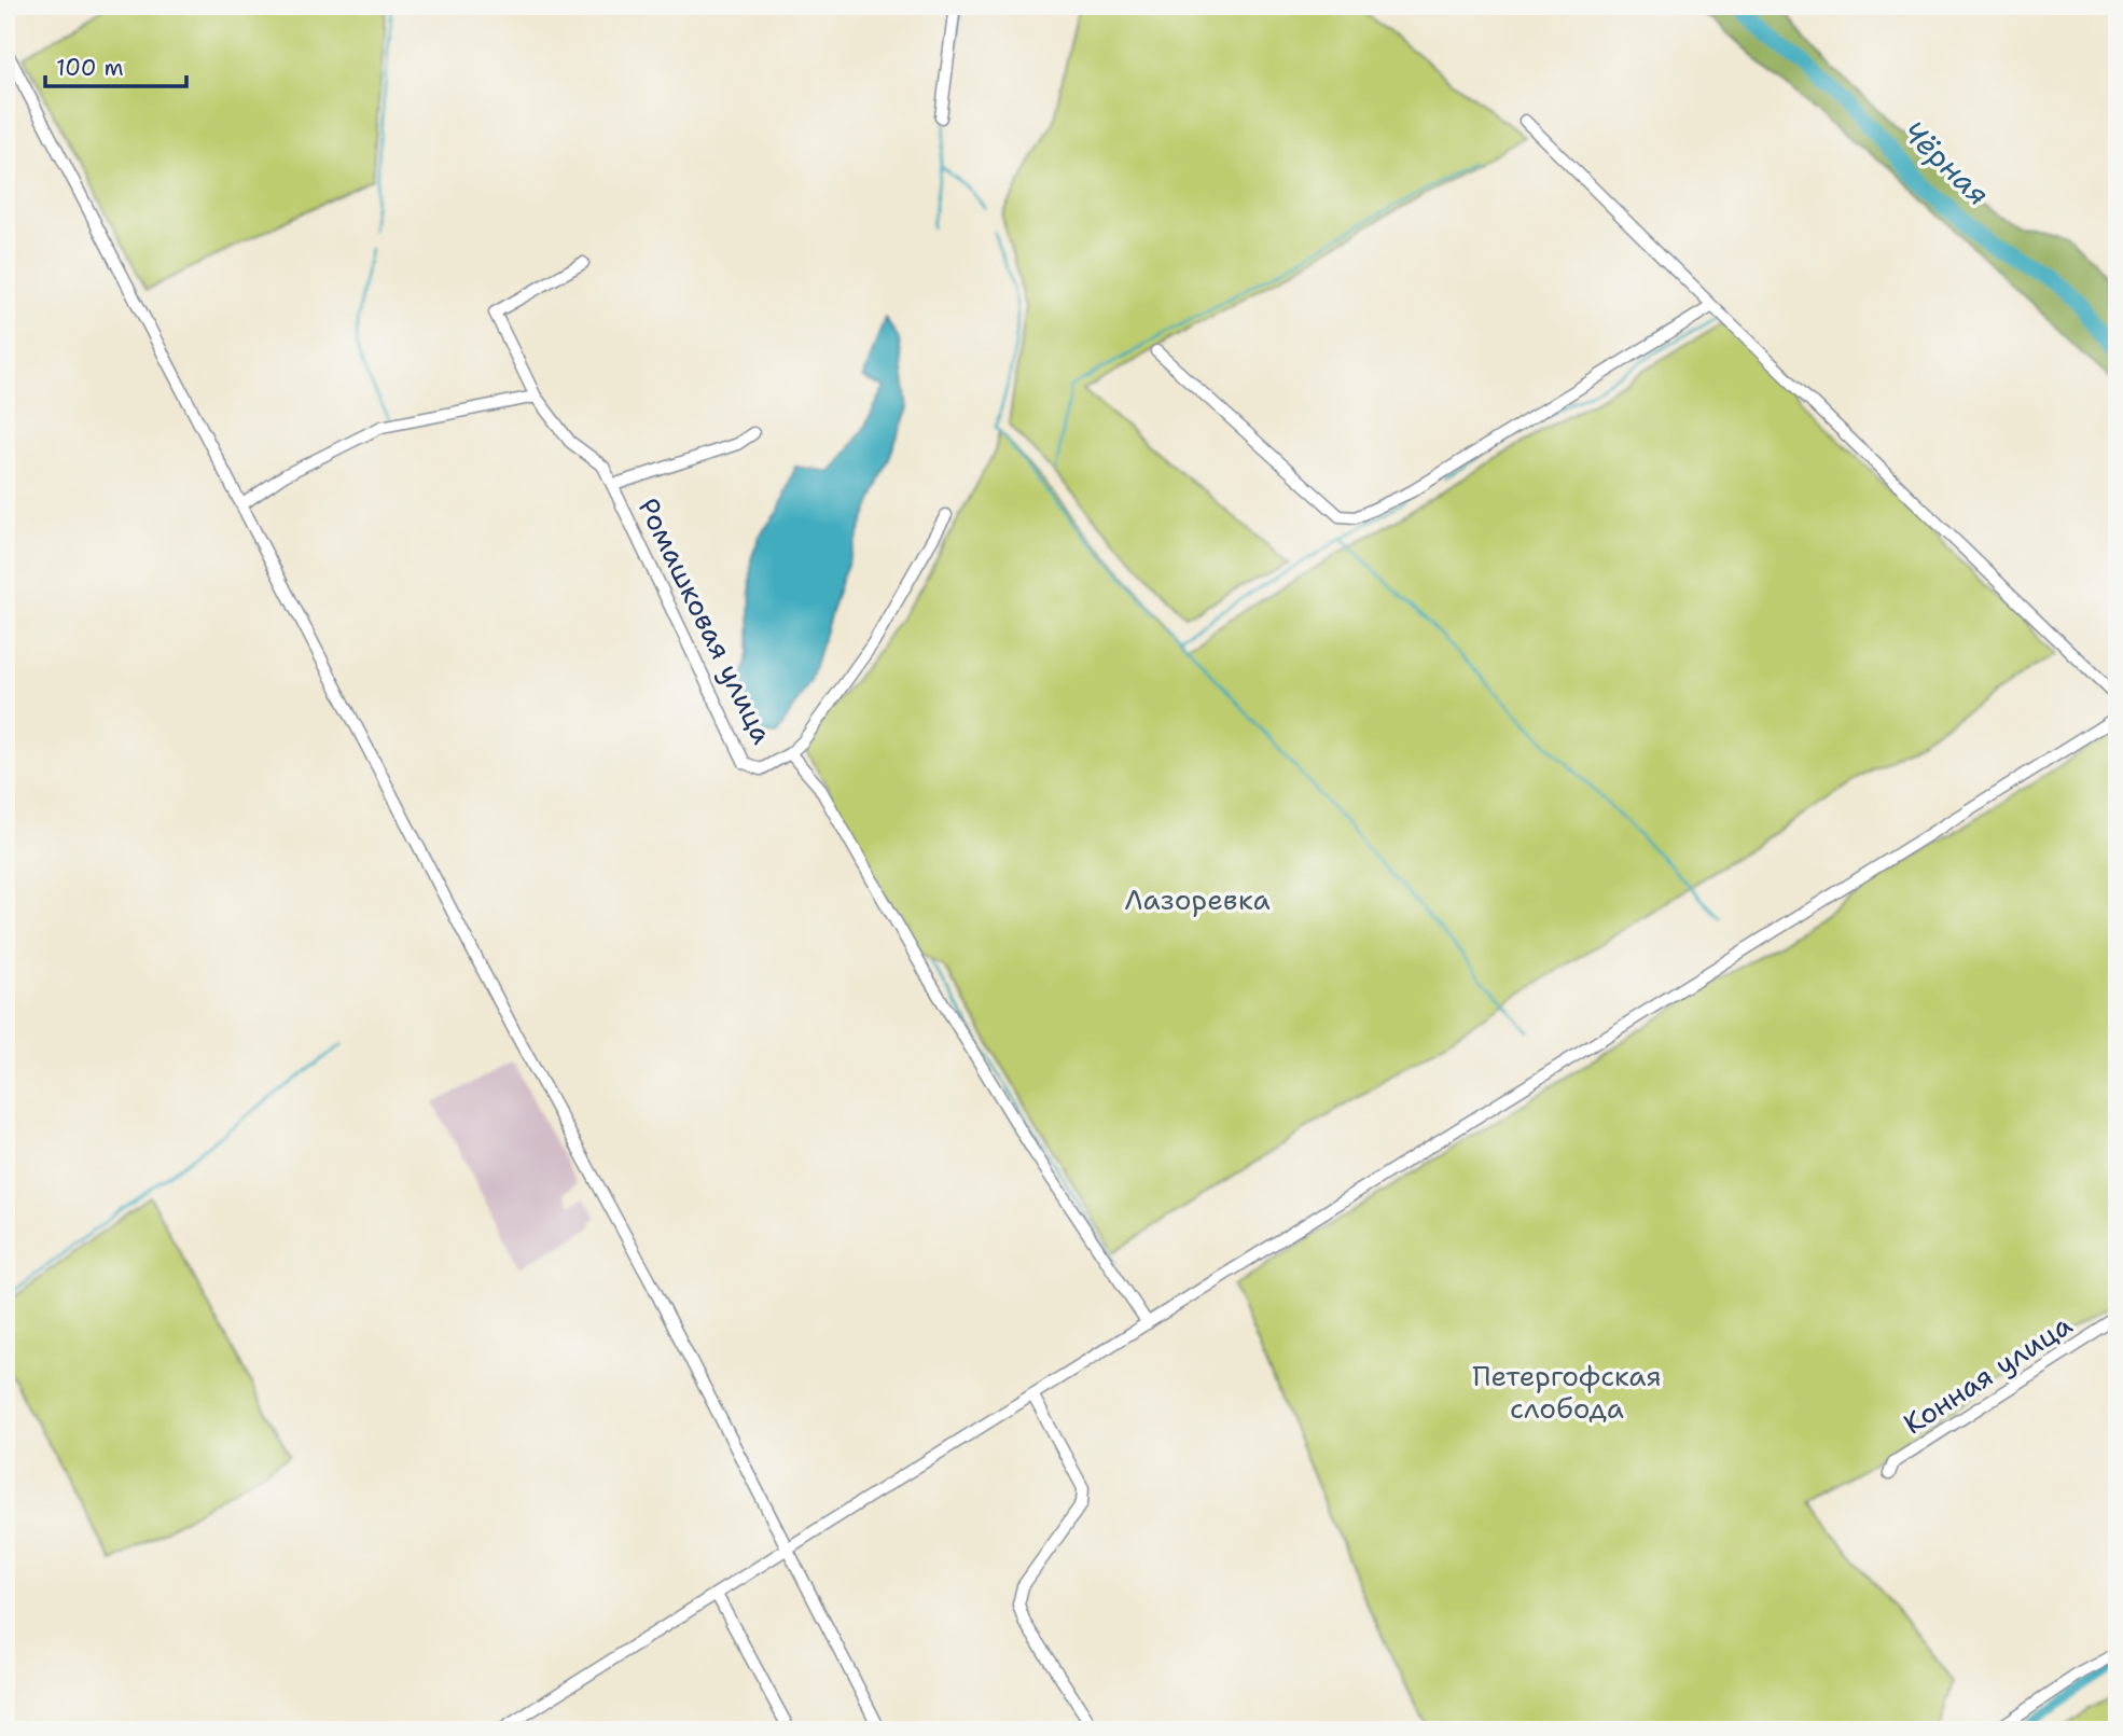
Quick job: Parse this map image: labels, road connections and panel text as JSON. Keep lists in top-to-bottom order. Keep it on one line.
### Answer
{"streets":{"street":["Ромашковая улица","Конная улица"]},"water":["Чёрная"],"parks":["Лазоревка","Петергофская слобода"],"scale_bar":"100 m"}
